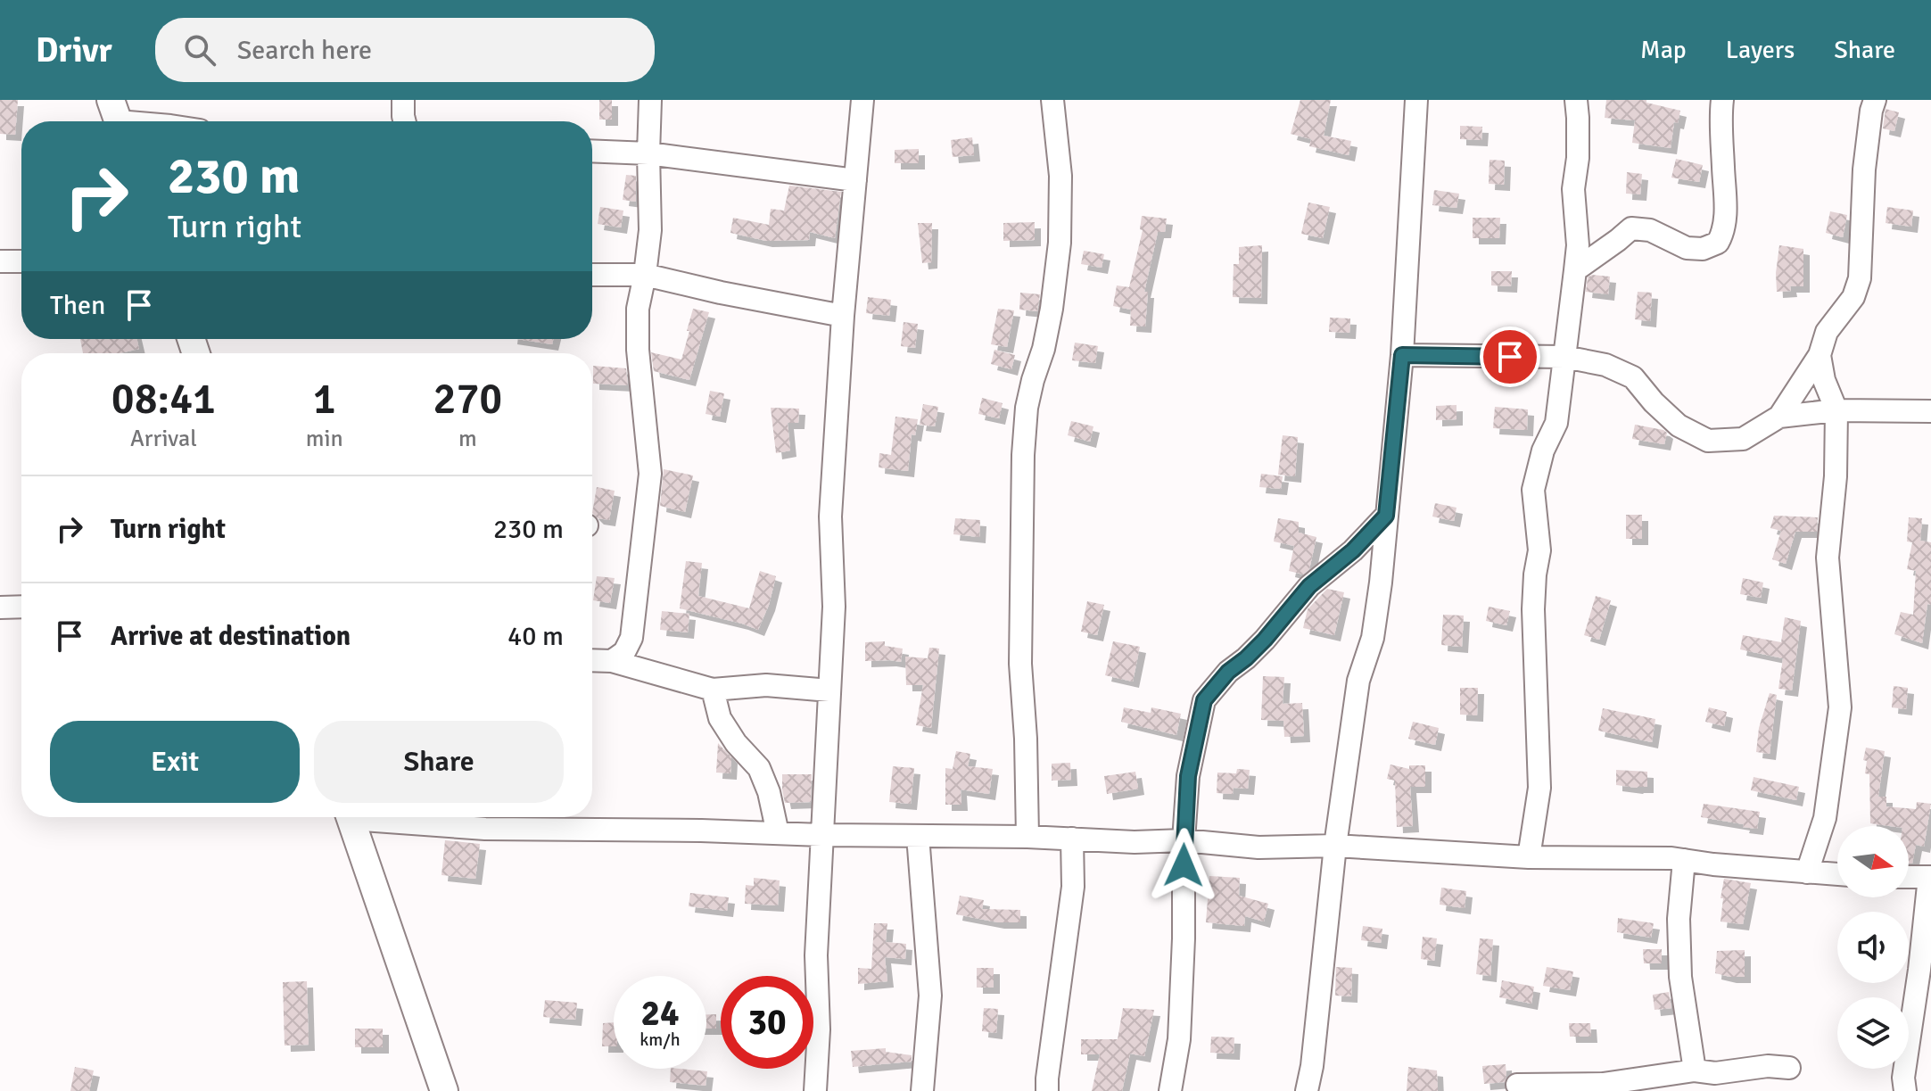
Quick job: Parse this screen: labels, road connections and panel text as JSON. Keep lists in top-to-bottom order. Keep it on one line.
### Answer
{"north":"right","page":{"header":"Drivr","search":"Search here","nav":["Map","Layers","Share"],"turn":["230 m","Turn right"],"then":"Then","eta":["08:41","Arrival","1","min","270","m"],"list":[{"name":"Turn right","value":"230 m"},{"name":"Arrive at destination","value":"40 m"}],"buttons":["Exit","Share"],"speed":"24 km/h","limit":"30"}}
